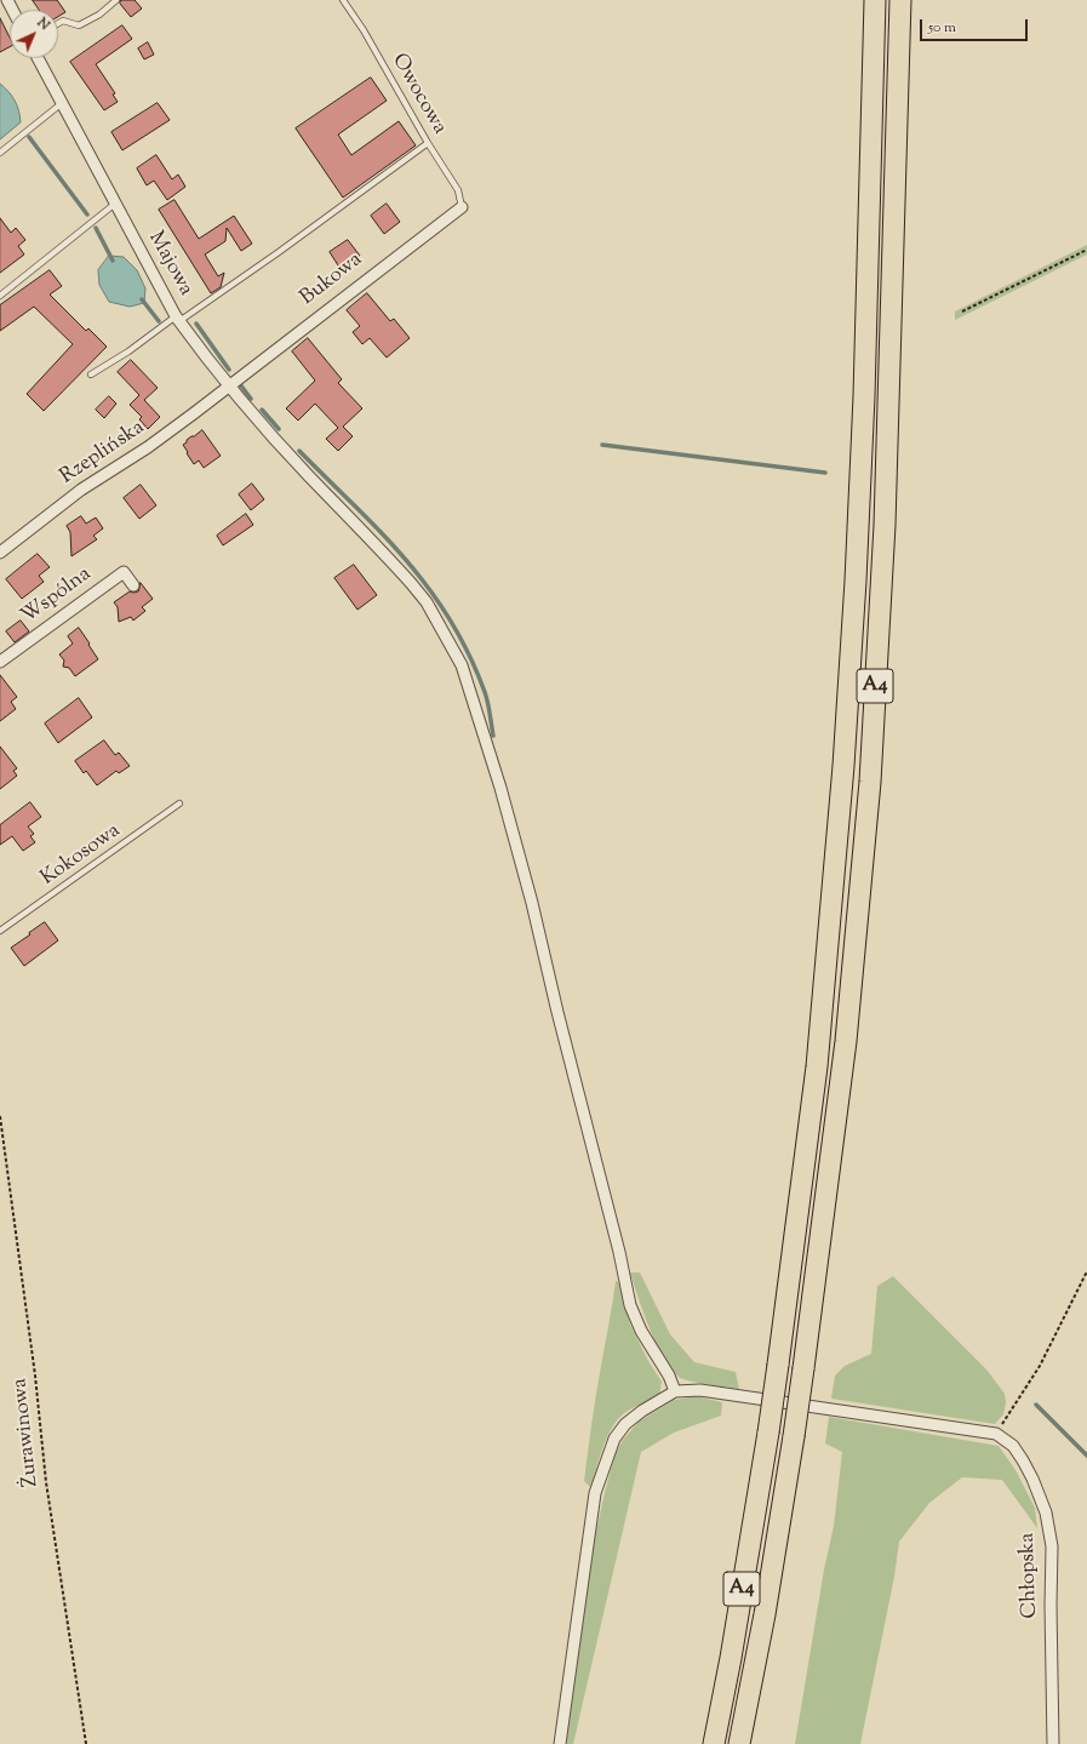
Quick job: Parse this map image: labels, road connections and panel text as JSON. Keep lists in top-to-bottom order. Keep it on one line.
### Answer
{"streets":{"highway":["A4"],"street":["Majowa","Bukowa","Rzeplińska","Wspólna","Chłopska"],"lane":["Owocowa","Kokosowa"],"path":["Żurawinowa"]},"crossings":[["Owocowa","Bukowa"],["Majowa","Bukowa"],["Majowa","Rzeplińska"],["Bukowa","Rzeplińska"]],"scale_bar":"50 m","north":"top right"}
